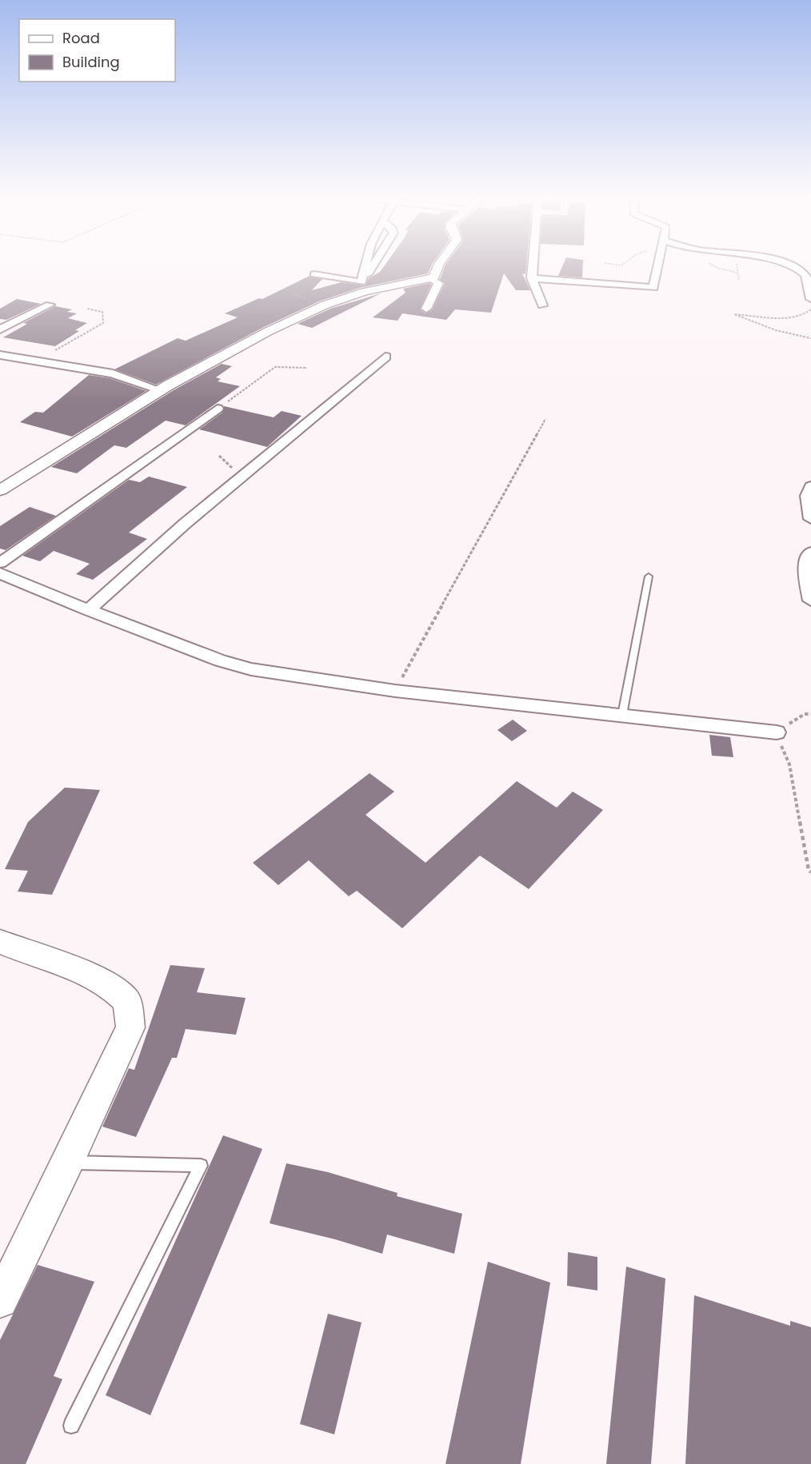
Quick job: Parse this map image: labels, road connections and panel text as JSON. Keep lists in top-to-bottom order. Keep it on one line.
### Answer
{"legend":["Road","Building"]}
